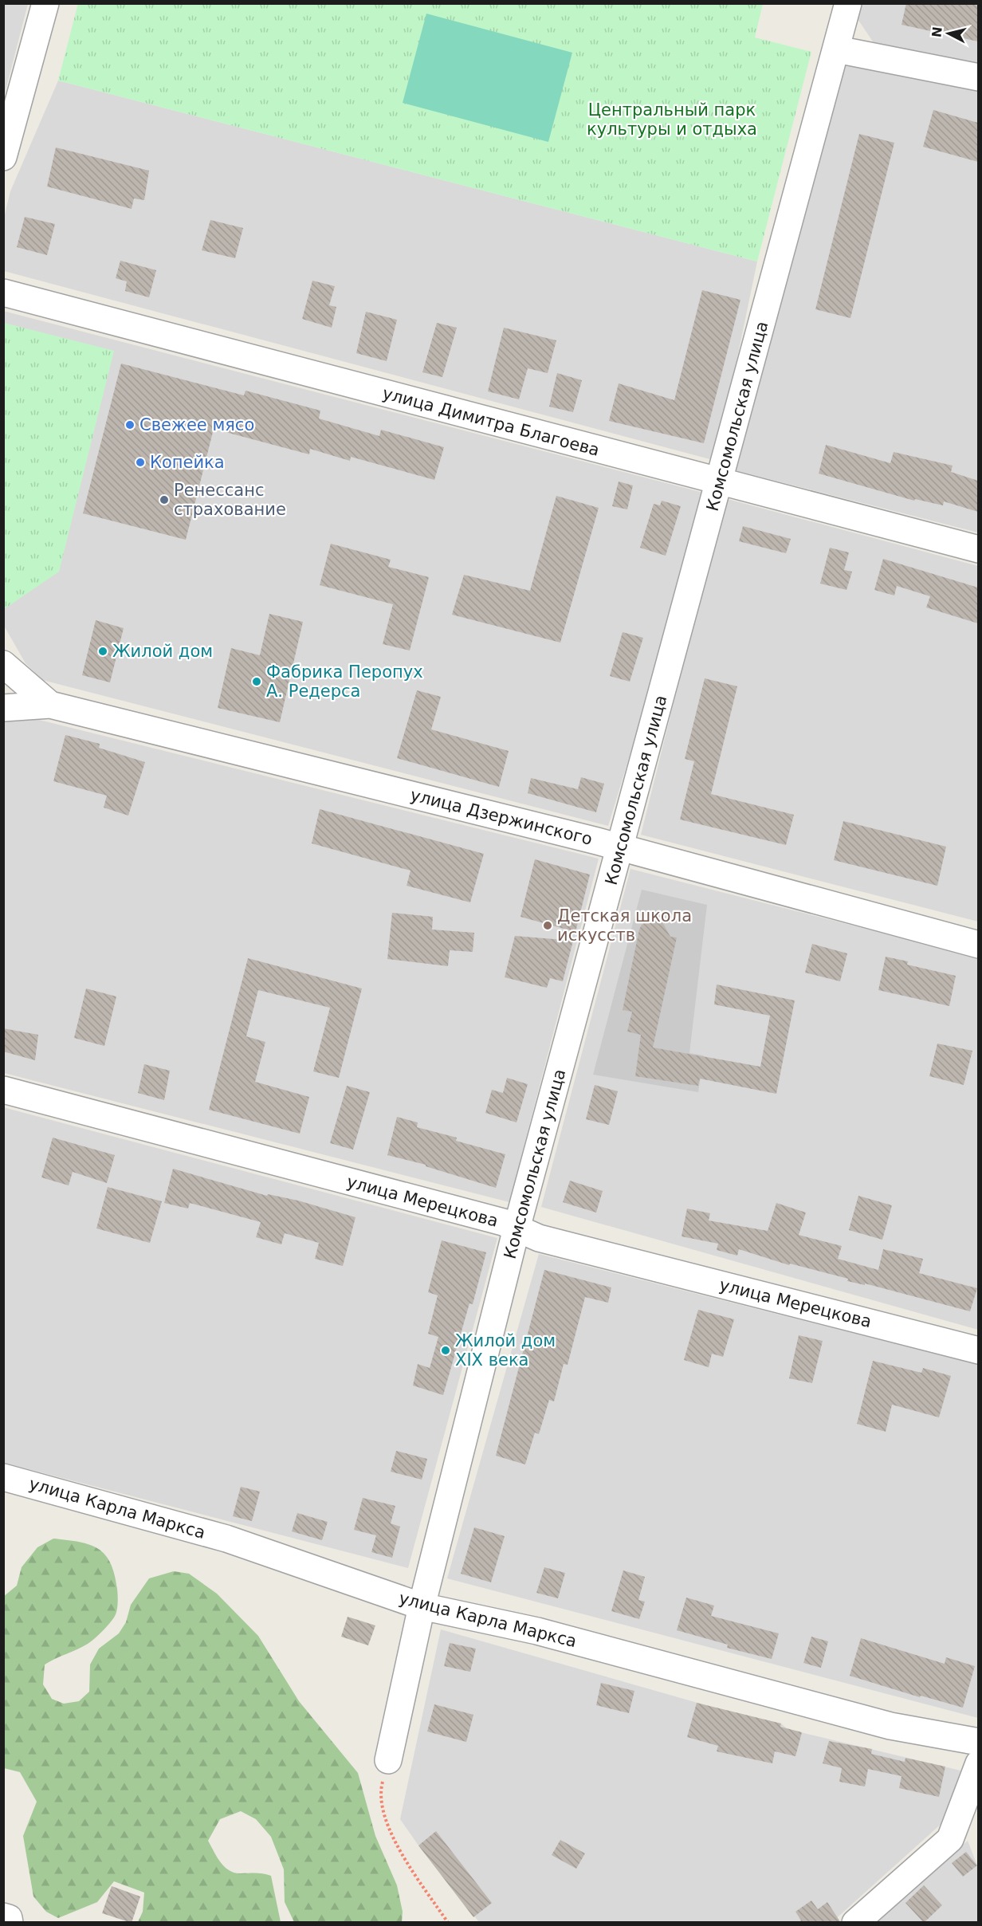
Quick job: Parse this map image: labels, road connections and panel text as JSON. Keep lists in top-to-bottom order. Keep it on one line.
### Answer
{"streets":{"street":["Комсомольская улица","улица Димитра Благоева","улица Дзержинского","улица Мерецкова","улица Карла Маркса"]},"crossings":[["Комсомольская улица","улица Димитра Благоева"],["Комсомольская улица","улица Дзержинского"],["Комсомольская улица","улица Мерецкова"],["Комсомольская улица","улица Карла Маркса"]],"parks":["Центральный парк культуры и отдыха"],"places":["Свежее мясо","Копейка","Ренессанс страхование","Жилой дом","Фабрика Перопух А. Редерса","Детская школа искусств","Жилой дом XIX века"],"north":"left"}
